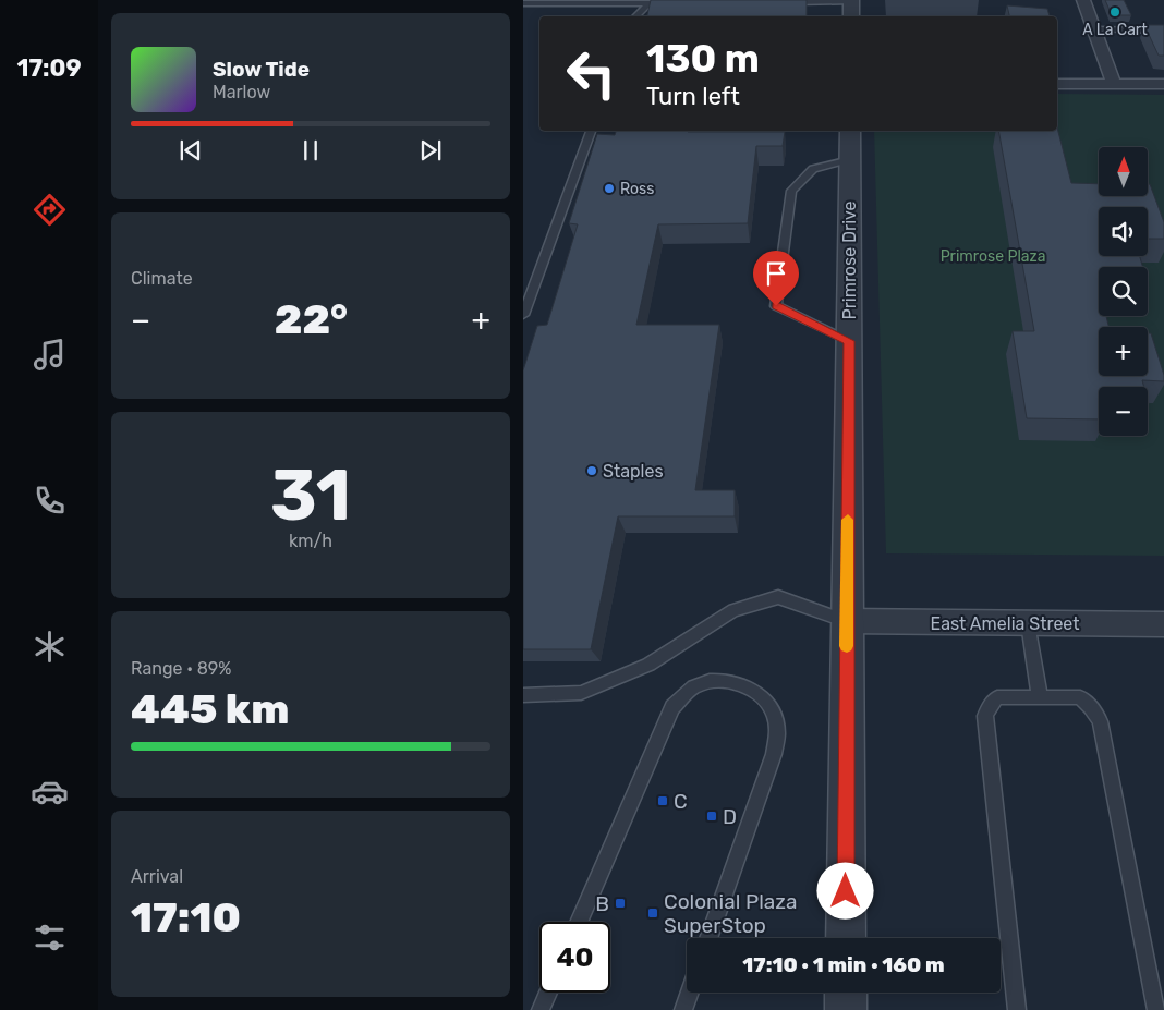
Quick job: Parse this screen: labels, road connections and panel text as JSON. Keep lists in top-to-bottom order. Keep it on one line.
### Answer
{"streets":{"street":["Primrose Drive","East Amelia Street"]},"crossings":[["Primrose Drive","East Amelia Street"]],"parks":["Primrose Plaza"],"places":{"other":["A La Cart","Ross","Staples"],"transit":["C","D","B","Colonial Plaza SuperStop"]},"north":"top","page":{"tabs":"17:09","turn":["130 m","Turn left"],"song":["Slow Tide","Marlow"],"map_buttons":["+","−"],"tile":["Climate",["31","km/h"],["Range · 89%","445 km"],["Arrival","17:10"]],"heat":["−","22°","+"],"limit":"40","trip":"17:10 · 1 min · 160 m"}}
